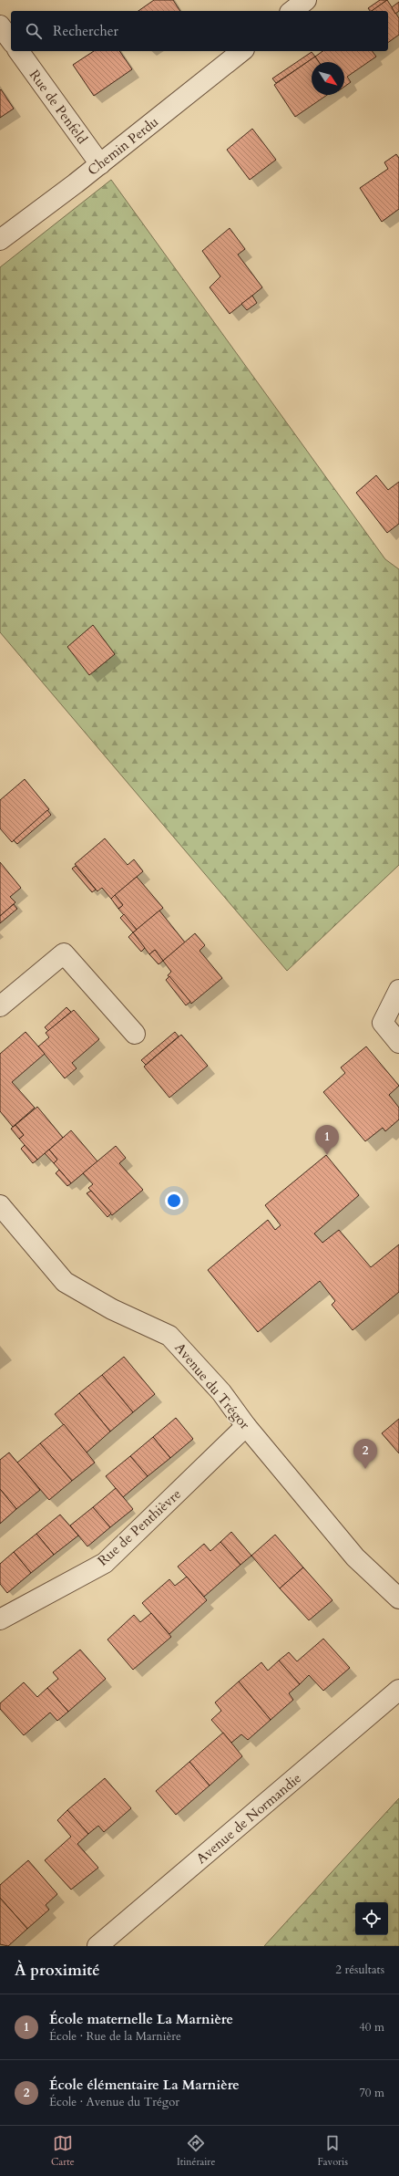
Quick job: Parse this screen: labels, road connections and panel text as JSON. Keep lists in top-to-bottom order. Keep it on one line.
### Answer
{"streets":{"street":["Rue de Penfeld","Chemin Perdu","Avenue du Trégor","Rue de Penthièvre","Avenue de Normandie"]},"crossings":[["Rue de Penfeld","Chemin Perdu"],["Avenue du Trégor","Rue de Penthièvre"]],"north":"bottom right","page":{"search":"Rechercher","pins":["1","2"],"heading":["À proximité","2 résultats"],"list":[{"mark":"1","name":"École maternelle La Marnière","note":"École · Rue de la Marnière","value":"40 m"},{"mark":"2","name":"École élémentaire La Marnière","note":"École · Avenue du Trégor","value":"70 m"}],"nav":["Carte","Itinéraire","Favoris"]}}
